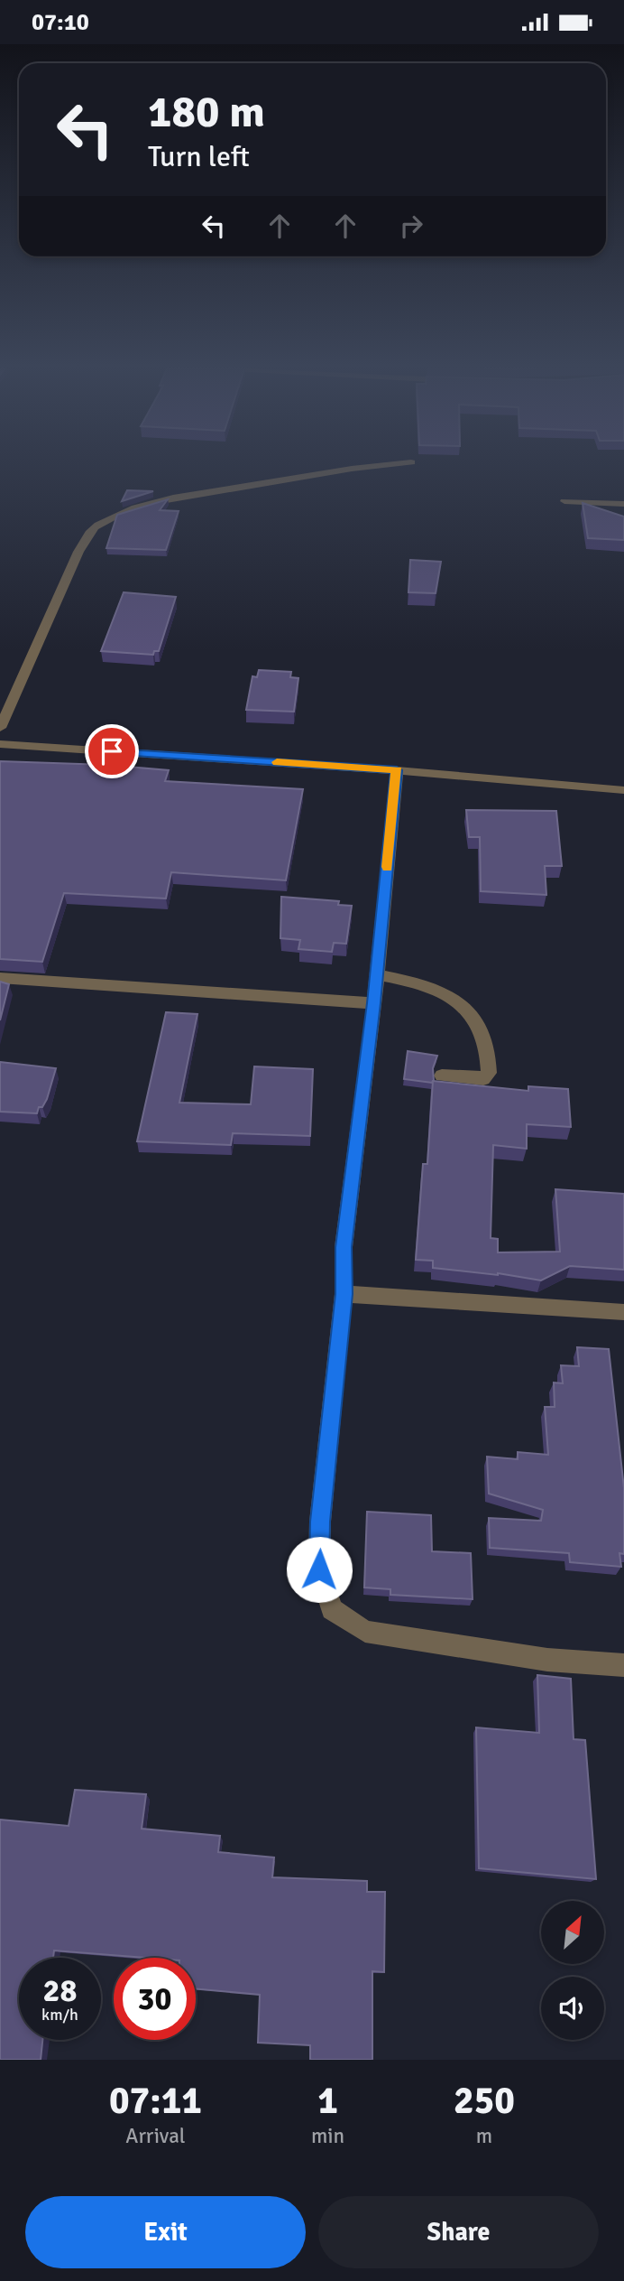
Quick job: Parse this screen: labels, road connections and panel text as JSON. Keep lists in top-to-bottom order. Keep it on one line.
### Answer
{"north":"top right","page":{"status":"07:10","turn":["180 m","Turn left"],"speed":"28 km/h","limit":"30","eta":["07:11","Arrival","1","min","250","m"],"buttons":["Exit","Share"]}}
